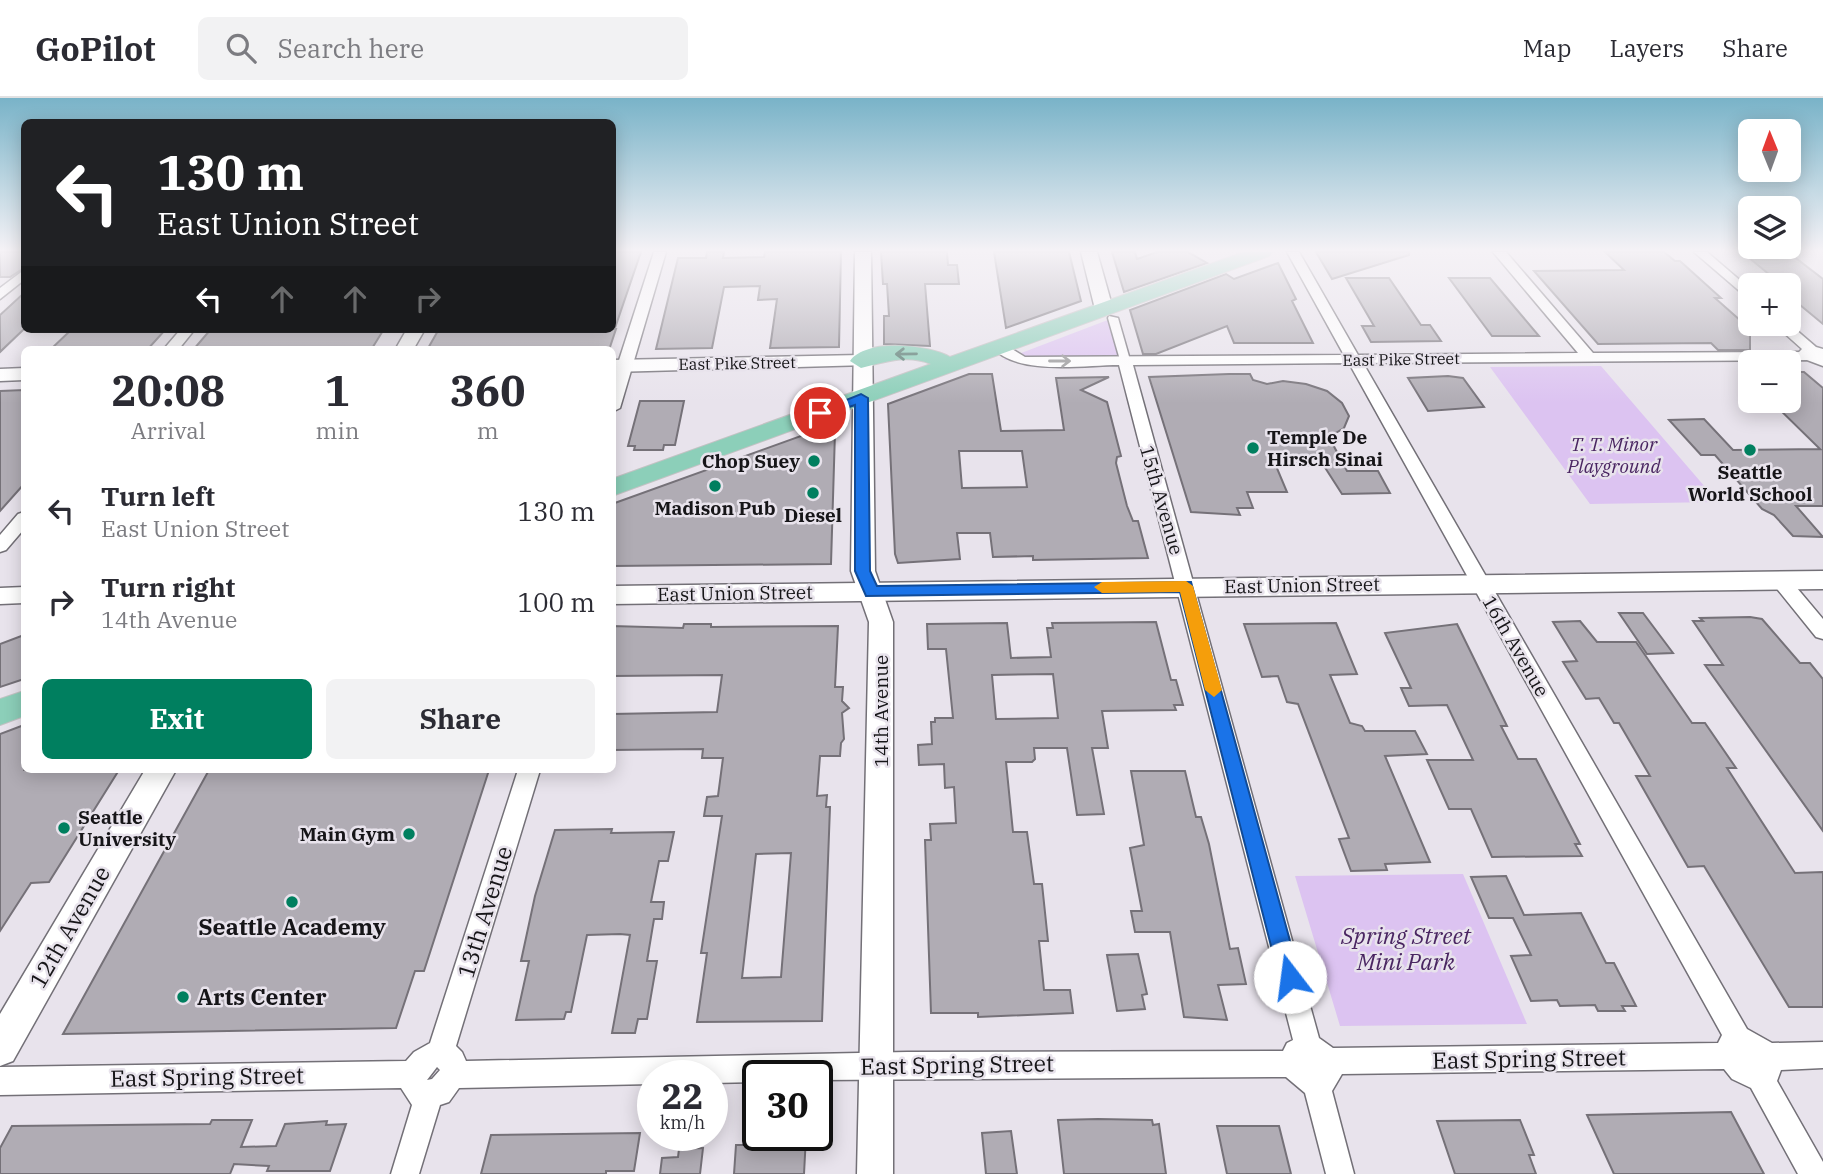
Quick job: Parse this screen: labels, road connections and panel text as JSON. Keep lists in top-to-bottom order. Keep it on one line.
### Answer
{"streets":{"main road":["East Pike Street","East Union Street","12th Avenue"],"street":["15th Avenue","16th Avenue","14th Avenue","13th Avenue","East Spring Street"]},"crossings":[["East Pike Street","15th Avenue"],["East Pike Street","16th Avenue"],["East Pike Street","14th Avenue"],["15th Avenue","East Union Street"],["15th Avenue","East Spring Street"],["East Union Street","16th Avenue"],["East Union Street","14th Avenue"],["16th Avenue","East Spring Street"],["14th Avenue","East Spring Street"],["13th Avenue","East Spring Street"]],"parks":["T. T. Minor Playground","Spring Street Mini Park"],"places":["Temple De Hirsch Sinai","Seattle World School","Chop Suey","Madison Pub","Diesel","Seattle University","Main Gym","Seattle Academy","Arts Center"],"north":"top","page":{"header":"GoPilot","search":"Search here","nav":["Map","Layers","Share"],"map_buttons":["+","−"],"turn":["130 m","East Union Street"],"eta":["20:08","Arrival","1","min","360","m"],"list":[{"name":"Turn left","note":"East Union Street","value":"130 m"},{"name":"Turn right","note":"14th Avenue","value":"100 m"}],"buttons":["Exit","Share"],"speed":"22 km/h","limit":"30"}}
